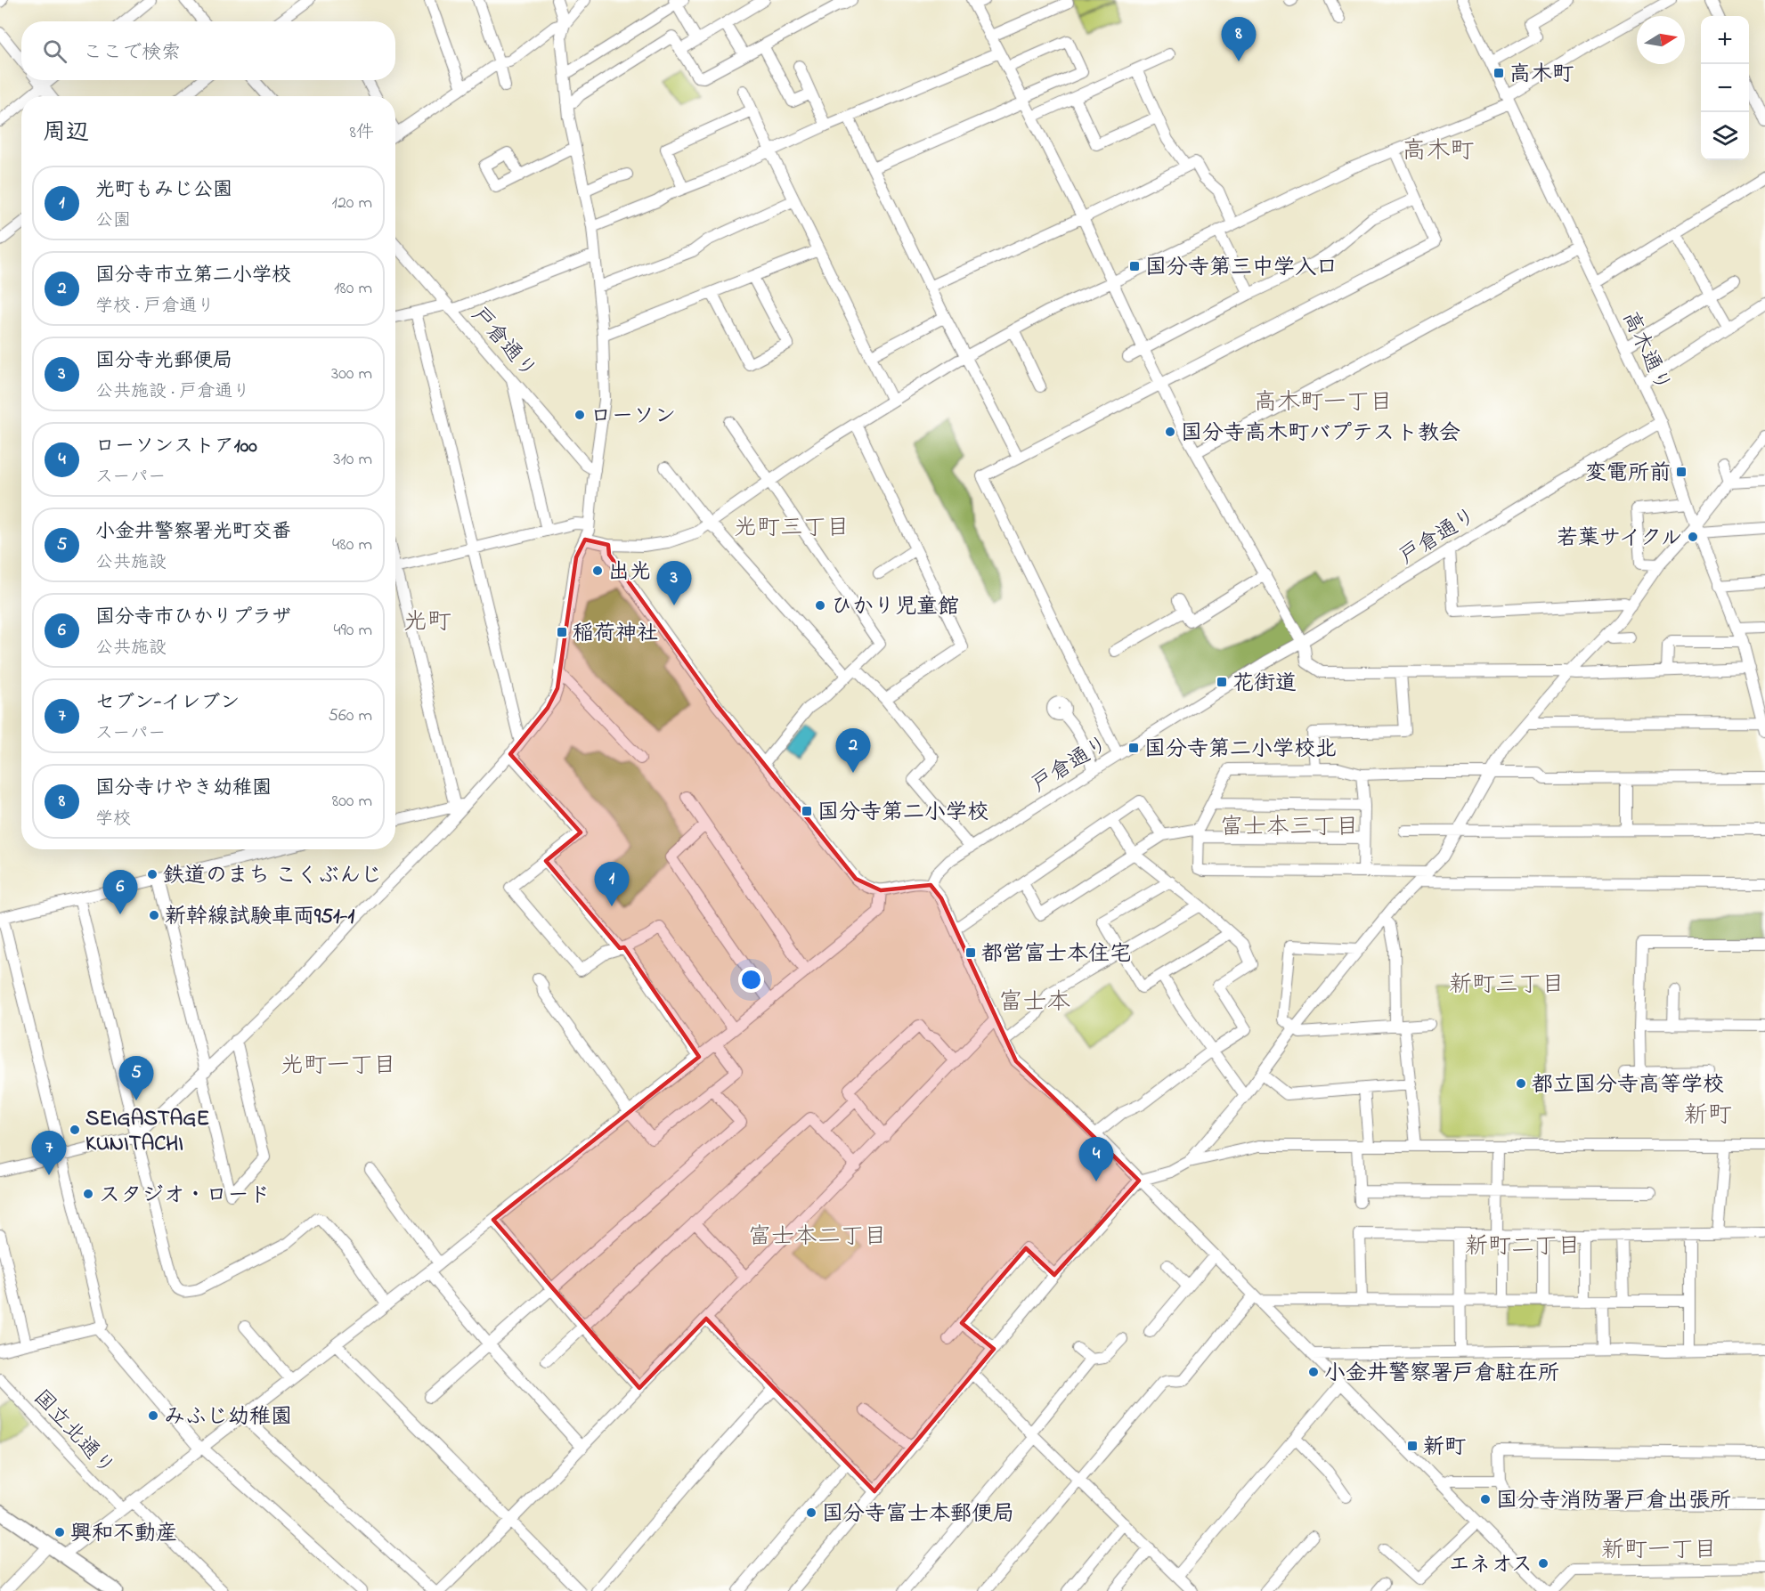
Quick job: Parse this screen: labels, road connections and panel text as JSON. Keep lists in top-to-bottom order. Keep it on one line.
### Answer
{"streets":{"street":["戸倉通り","高木通り","国立北通り"]},"crossings":[["戸倉通り","高木通り"]],"districts":["高木町","高木町一丁目","光町三丁目","光町","富士本三丁目","新町三丁目","富士本","光町一丁目","新町","富士本二丁目","新町二丁目","新町一丁目"],"places":{"transit":["高木町","国分寺第三中学入口","変電所前","稲荷神社","花街道","国分寺第二小学校北","国分寺第二小学校","都営富士本住宅","新町"],"other":["ローソン","国分寺高木町バプテスト教会","若葉サイクル","出光","ひかり児童館","鉄道のまち こくぶんじ","新幹線試験車両951-1","都立国分寺高等学校","SEIGASTAGE KUNITACHI","スタジオ・ロード","小金井警察署戸倉駐在所","みふじ幼稚園","国分寺消防署戸倉出張所","国分寺富士本郵便局","興和不動産","エネオス"]},"north":"right","page":{"map_buttons":["+","−"],"pins":["8","3","2","1","6","5","7","4"],"search":"ここで検索","heading":["周辺","8件"],"list":[{"mark":"1","name":"光町もみじ公園","note":"公園","value":"120 m"},{"mark":"2","name":"国分寺市立第二小学校","note":"学校 · 戸倉通り","value":"180 m"},{"mark":"3","name":"国分寺光郵便局","note":"公共施設 · 戸倉通り","value":"300 m"},{"mark":"4","name":"ローソンストア100","note":"スーパー","value":"310 m"},{"mark":"5","name":"小金井警察署光町交番","note":"公共施設","value":"480 m"},{"mark":"6","name":"国分寺市ひかりプラザ","note":"公共施設","value":"490 m"},{"mark":"7","name":"セブン-イレブン","note":"スーパー","value":"560 m"},{"mark":"8","name":"国分寺けやき幼稚園","note":"学校","value":"800 m"}]}}
